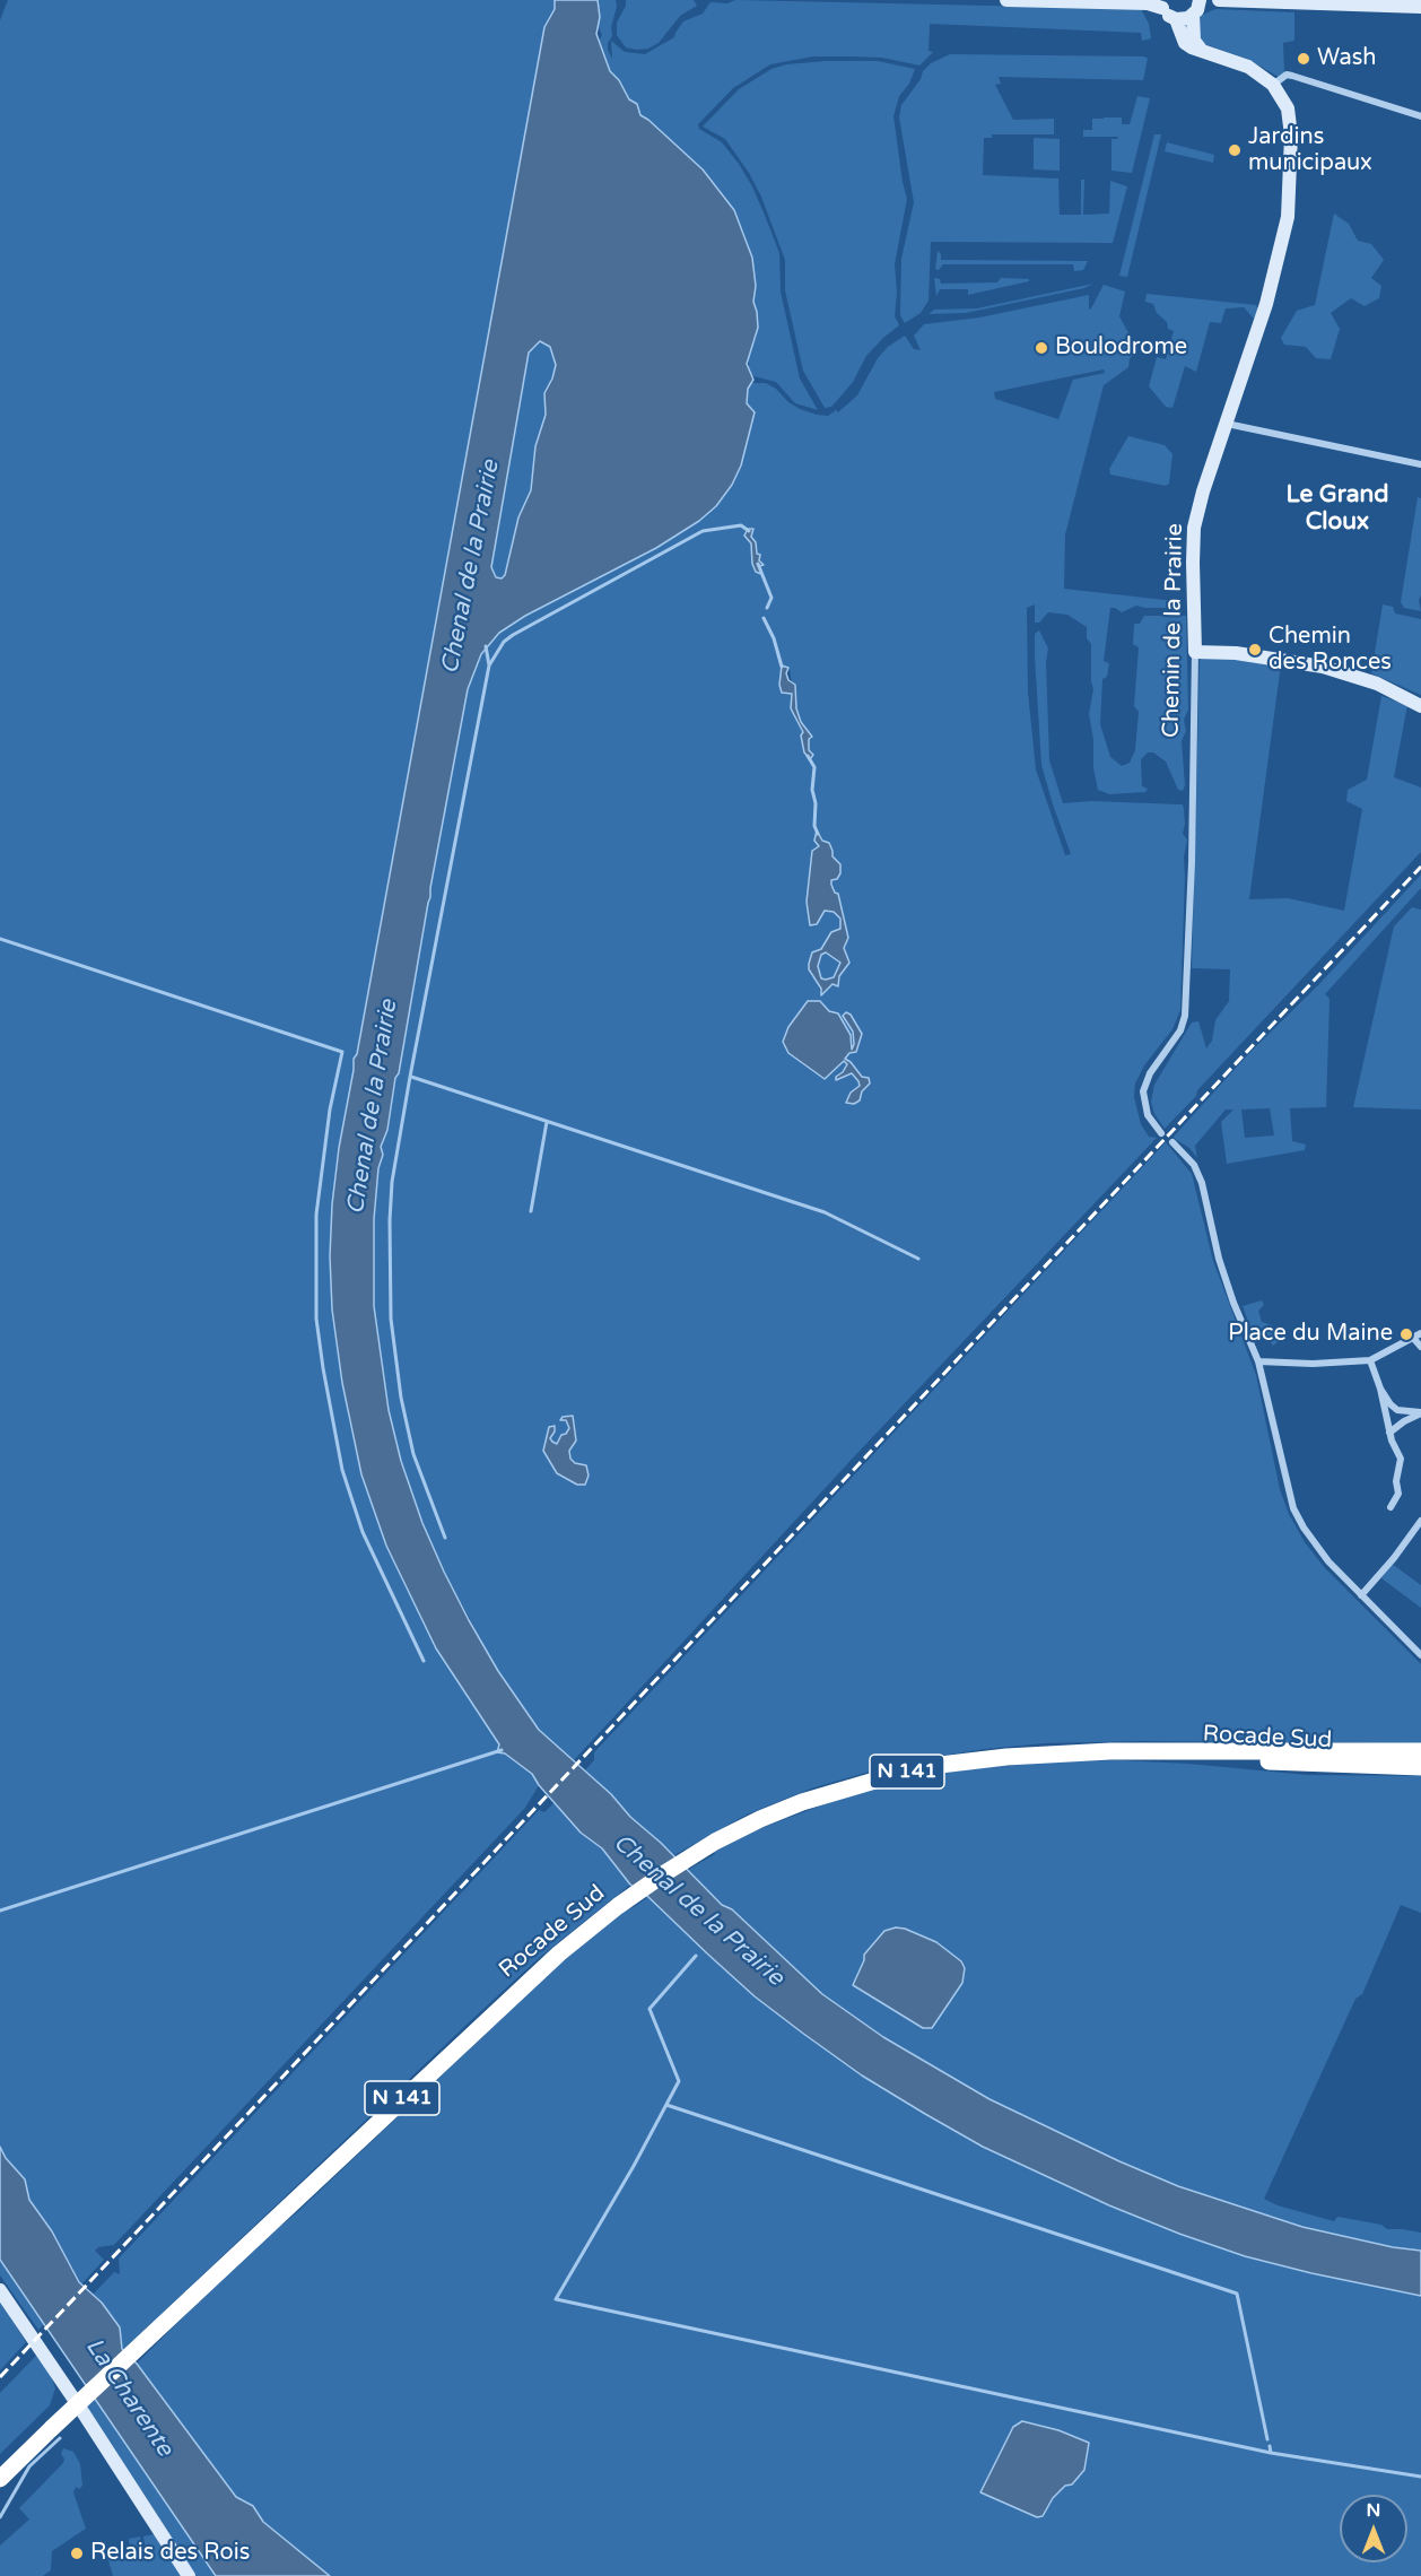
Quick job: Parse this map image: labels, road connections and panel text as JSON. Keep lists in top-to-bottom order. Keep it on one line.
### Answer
{"streets":{"highway":["Rocade Sud","N 141"],"street":["Chemin de la Prairie"]},"districts":["Le Grand Cloux"],"water":["Chenal de la Prairie","La Charente"],"places":["Wash","Jardins municipaux","Boulodrome","Chemin des Ronces","Place du Maine","Relais des Rois"],"north":"top"}
